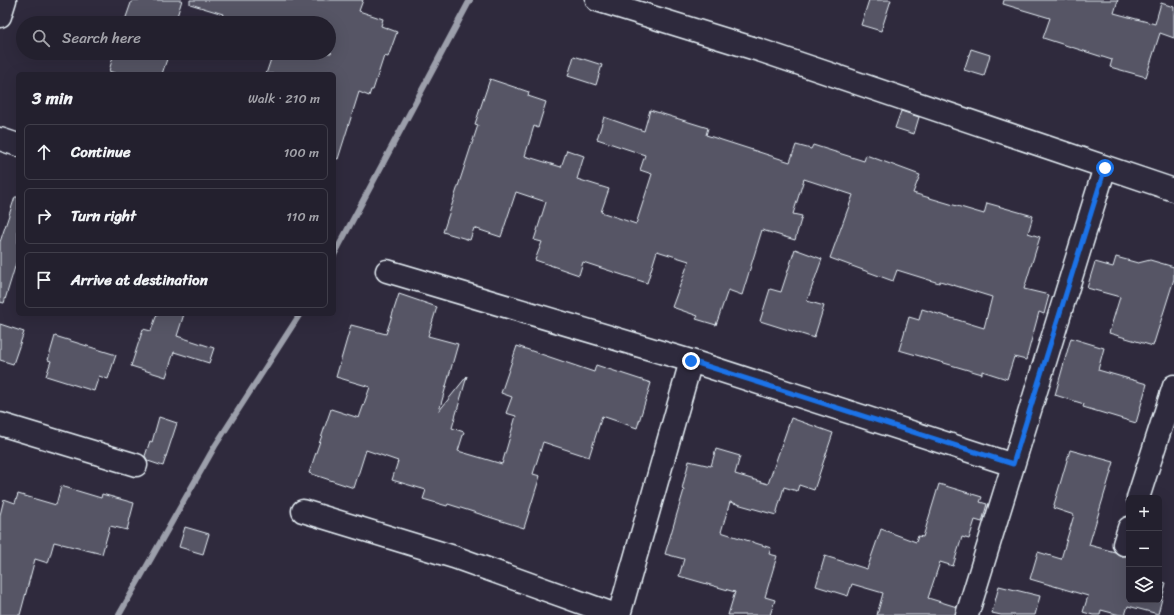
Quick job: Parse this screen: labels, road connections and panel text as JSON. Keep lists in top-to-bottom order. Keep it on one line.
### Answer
{"page":{"search":"Search here","heading":["3 min","Walk · 210 m"],"list":[["Continue","100 m"],["Turn right","110 m"],"Arrive at destination"],"map_buttons":["+","−"]}}
